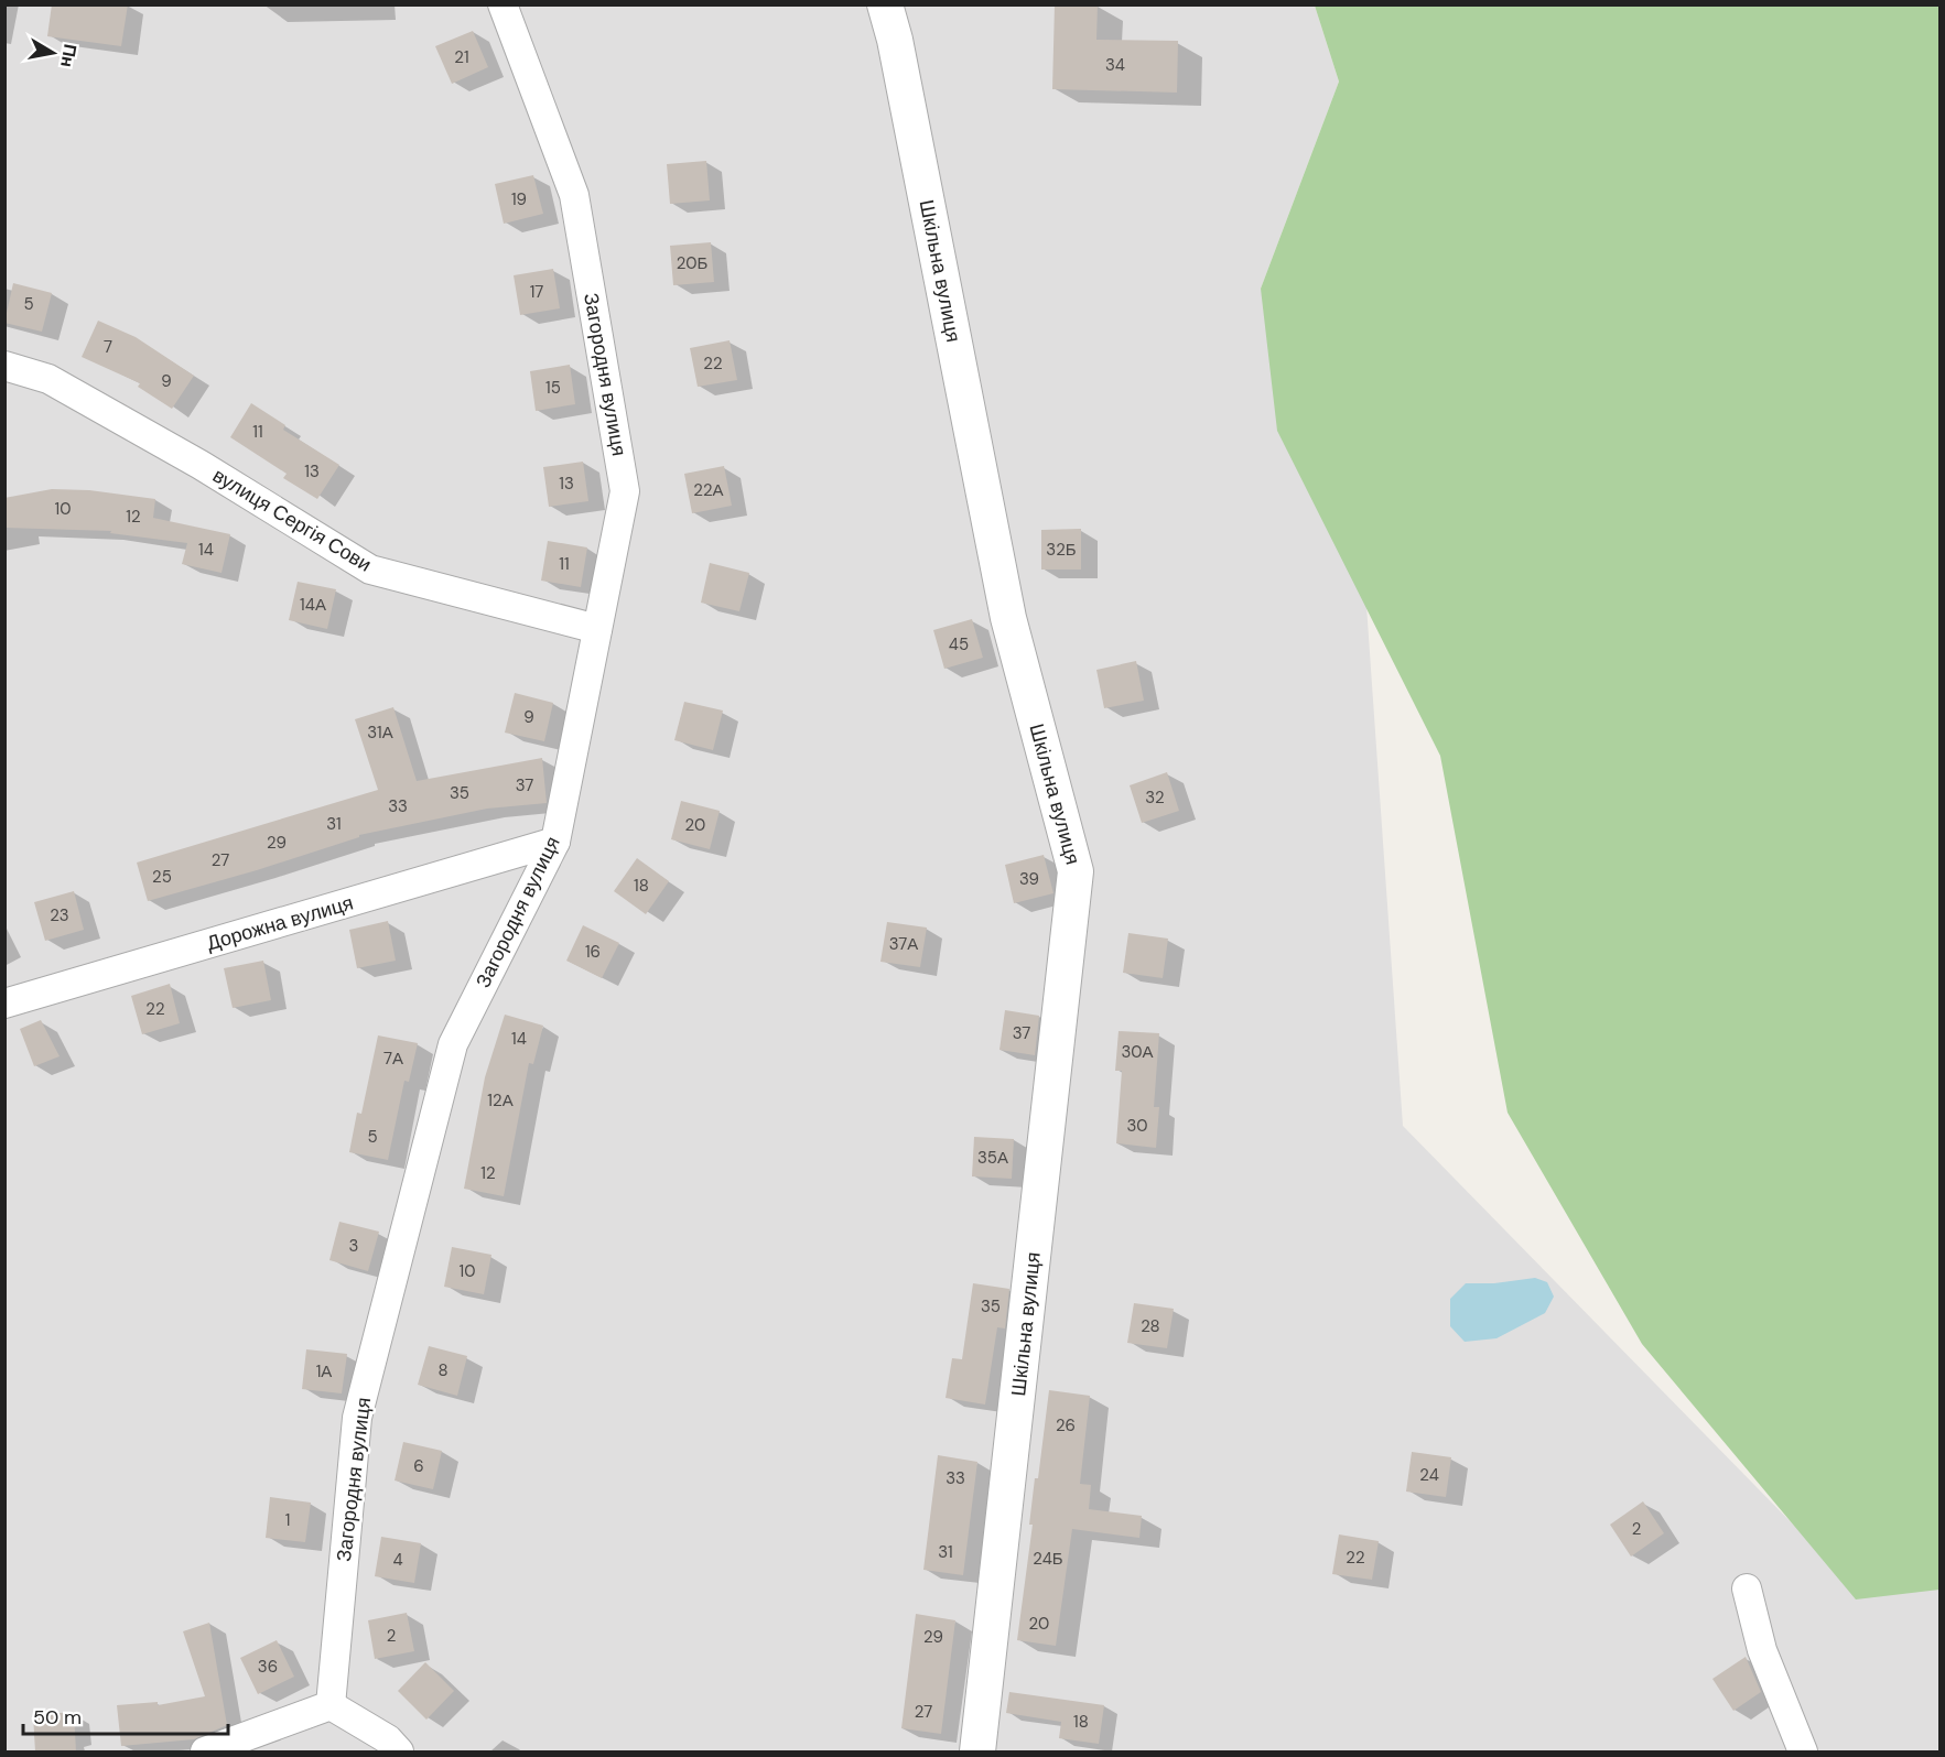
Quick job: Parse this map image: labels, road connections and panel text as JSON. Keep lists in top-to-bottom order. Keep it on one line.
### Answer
{"streets":{"street":["Шкільна вулиця","Загородня вулиця","вулиця Сергія Сови","Дорожна вулиця"]},"crossings":[["Загородня вулиця","вулиця Сергія Сови"],["Загородня вулиця","Дорожна вулиця"]],"house_numbers":["21","34","19","20Б","17","5","7","22","9","15","11","13","13","22А","10","12","14","32Б","11","14А","45","9","31А","37","35","32","33","31","20","29","27","25","39","18","23","37А","16","22","37","14","30А","7А","12А","30","5","35А","12","3","10","35","28","8","1А","26","6","24","33","1","2","31","22","24Б","4","20","2","29","36","27","18"],"scale_bar":"50 m","north":"right"}
